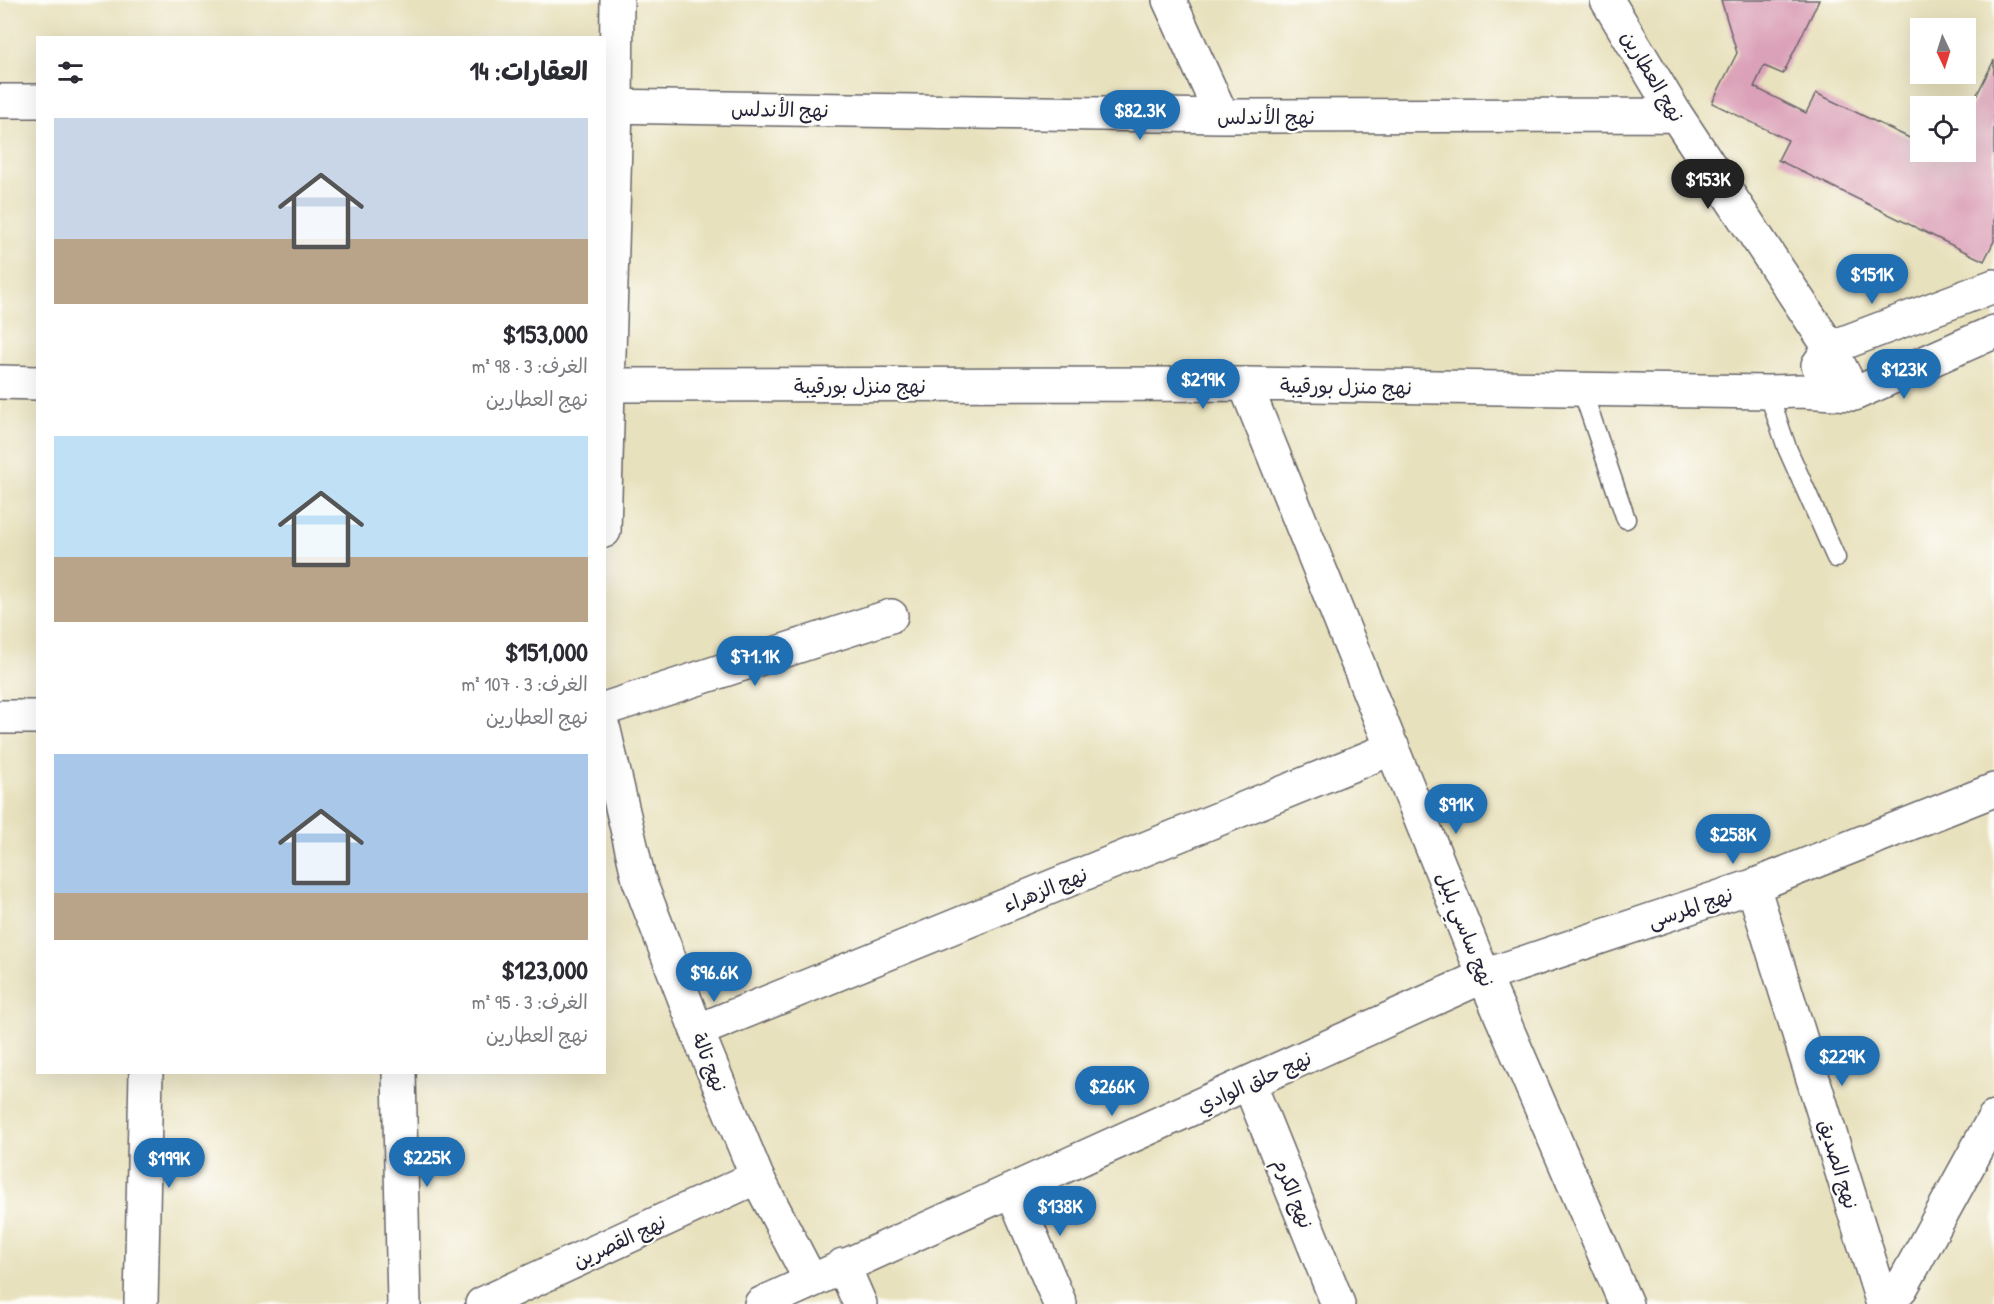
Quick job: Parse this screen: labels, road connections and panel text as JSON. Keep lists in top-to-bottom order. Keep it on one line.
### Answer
{"streets":{"street":["نهج العطارين","نهج الأندلس","نهج منزل بورقيبة","نهج الزهراء","نهج المرسى","نهج ساسي بليل","نهج تالة","نهج حلق الوادي","نهج الصديق","نهج الكرم","نهج القصرين"]},"crossings":[["نهج العطارين","نهج الأندلس"],["نهج العطارين","نهج منزل بورقيبة"],["نهج منزل بورقيبة","نهج ساسي بليل"],["نهج الزهراء","نهج ساسي بليل"],["نهج الزهراء","نهج تالة"],["نهج المرسى","نهج ساسي بليل"],["نهج المرسى","نهج حلق الوادي"],["نهج المرسى","نهج الصديق"],["نهج ساسي بليل","نهج حلق الوادي"],["نهج تالة","نهج حلق الوادي"],["نهج تالة","نهج القصرين"],["نهج حلق الوادي","نهج الكرم"]],"north":"bottom","page":{"heading":"العقارات: 14","price":["$82.3K","$153K","$151K","$123K","$219K","$71.1K","$91K","$258K","$96.6K","$229K","$266K","$225K","$199K","$138K"],"list":[{"name":"$153,000","note":"الغرف: 3 · 98 m² · نهج العطارين"},{"name":"$151,000","note":"الغرف: 3 · 107 m² · نهج العطارين"},{"name":"$123,000","note":"الغرف: 3 · 95 m² · نهج العطارين"}]}}
